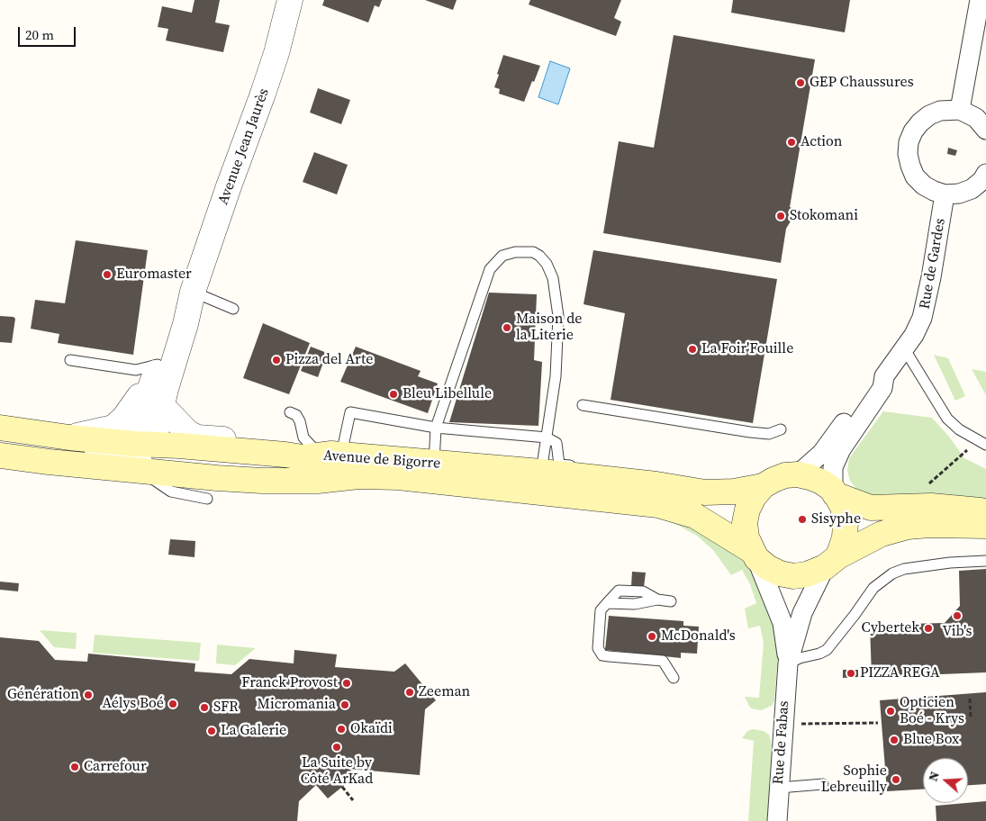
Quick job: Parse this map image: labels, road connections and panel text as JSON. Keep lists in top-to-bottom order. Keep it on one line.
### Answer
{"streets":{"main road":["Avenue de Bigorre"],"street":["Avenue Jean Jaurès","Rue de Gardes","Rue de Fabas"]},"crossings":[["Avenue Jean Jaurès","Avenue de Bigorre"],["Rue de Gardes","Avenue de Bigorre"],["Rue de Gardes","Rue de Fabas"],["Avenue de Bigorre","Rue de Fabas"]],"places":["GEP Chaussures","Action","Stokomani","Euromaster","Maison de la Literie","La Foir'Fouille","Pizza del Arte","Bleu Libellule","Sisyphe","Vib's","Cybertek","McDonald's","PIZZA REGA","Franck Provost","Zeeman","Génération","Aélys Boé","Micromania","SFR","Opticien Boé - Krys","Okaïdi","La Galerie","Blue Box","La Suite by Côté ArKad","Carrefour","Sophie Lebreuilly"],"scale_bar":"20 m","north":"left"}
